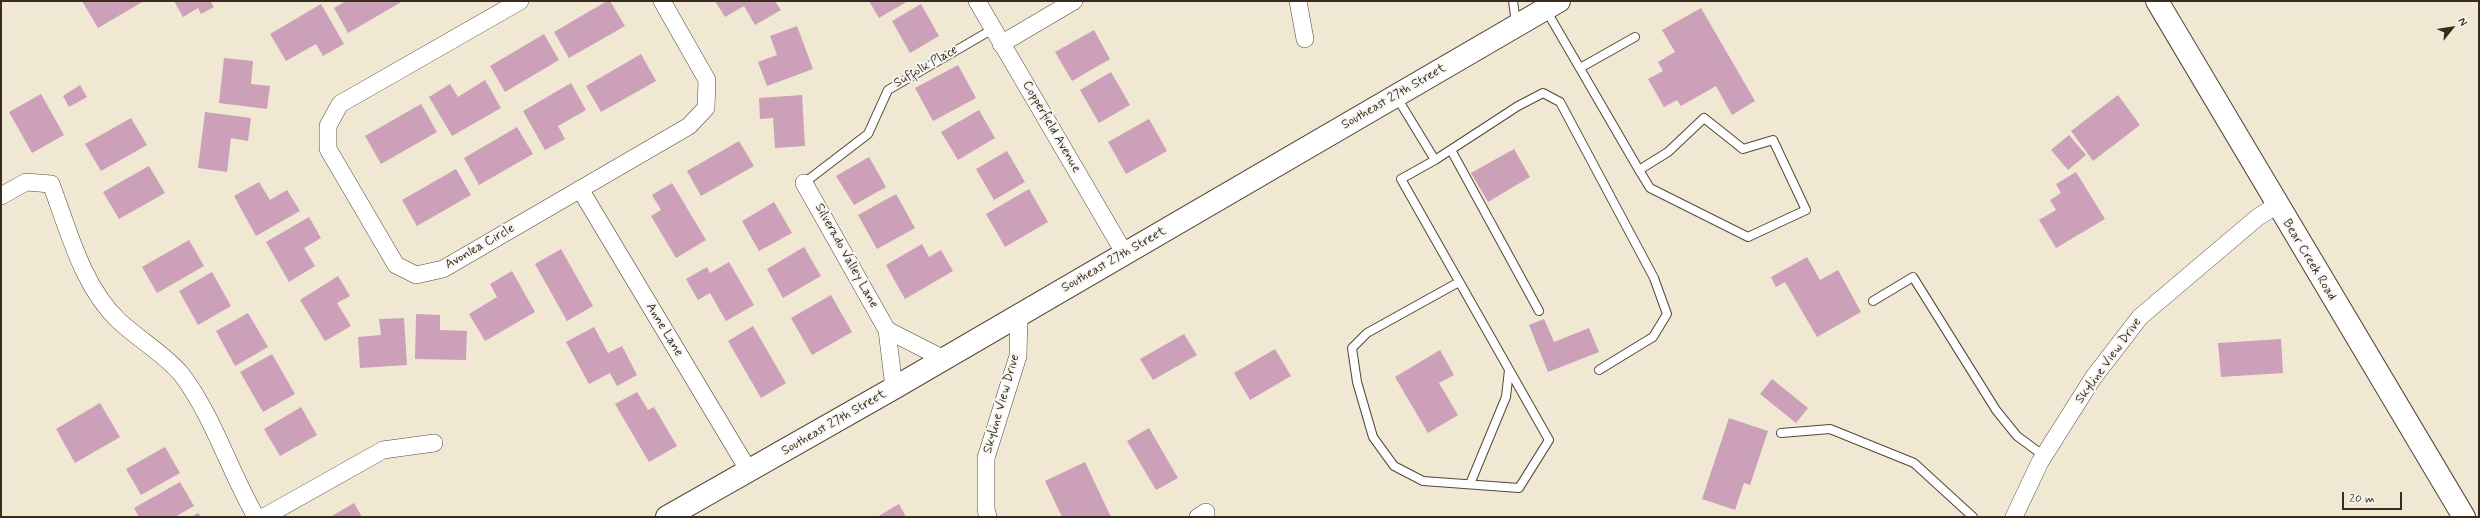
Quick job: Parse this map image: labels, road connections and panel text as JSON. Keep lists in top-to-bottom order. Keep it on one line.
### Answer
{"streets":{"main road":["Southeast 27th Street","Bear Creek Road"],"street":["Copperfield Avenue","Avonlea Circle","Silverado Valley Lane","Anne Lane","Skyline View Drive"],"lane":["Suffolk Place"]},"crossings":[["Suffolk Place","Copperfield Avenue"],["Suffolk Place","Silverado Valley Lane"],["Southeast 27th Street","Copperfield Avenue"],["Southeast 27th Street","Silverado Valley Lane"],["Southeast 27th Street","Anne Lane"],["Southeast 27th Street","Skyline View Drive"],["Avonlea Circle","Anne Lane"],["Bear Creek Road","Skyline View Drive"]],"scale_bar":"20 m","north":"top right"}
